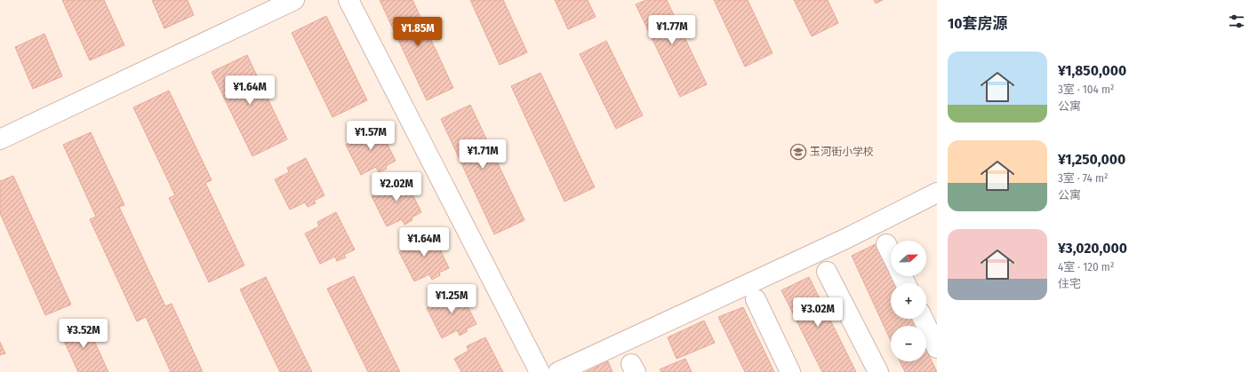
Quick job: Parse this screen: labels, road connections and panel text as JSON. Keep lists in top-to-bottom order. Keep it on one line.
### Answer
{"places":{"school or university":["玉河街小学校"]},"north":"right","page":{"heading":"10套房源","price":["¥1.77M","¥1.85M","¥1.64M","¥1.57M","¥1.71M","¥2.02M","¥1.64M","¥1.25M","¥3.02M","¥3.52M"],"list":[{"name":"¥1,850,000","note":"3室 · 104 m² · 公寓"},{"name":"¥1,250,000","note":"3室 · 74 m² · 公寓"},{"name":"¥3,020,000","note":"4室 · 120 m² · 住宅"}],"map_buttons":["+","−"]}}
